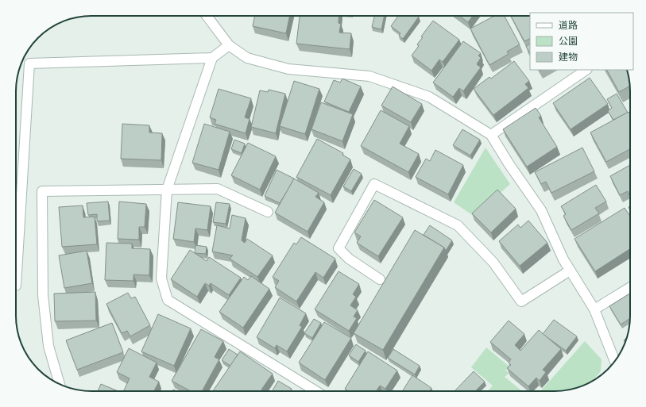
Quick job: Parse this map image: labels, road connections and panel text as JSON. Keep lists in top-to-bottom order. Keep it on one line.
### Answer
{"legend":["道路","公園","建物"]}
